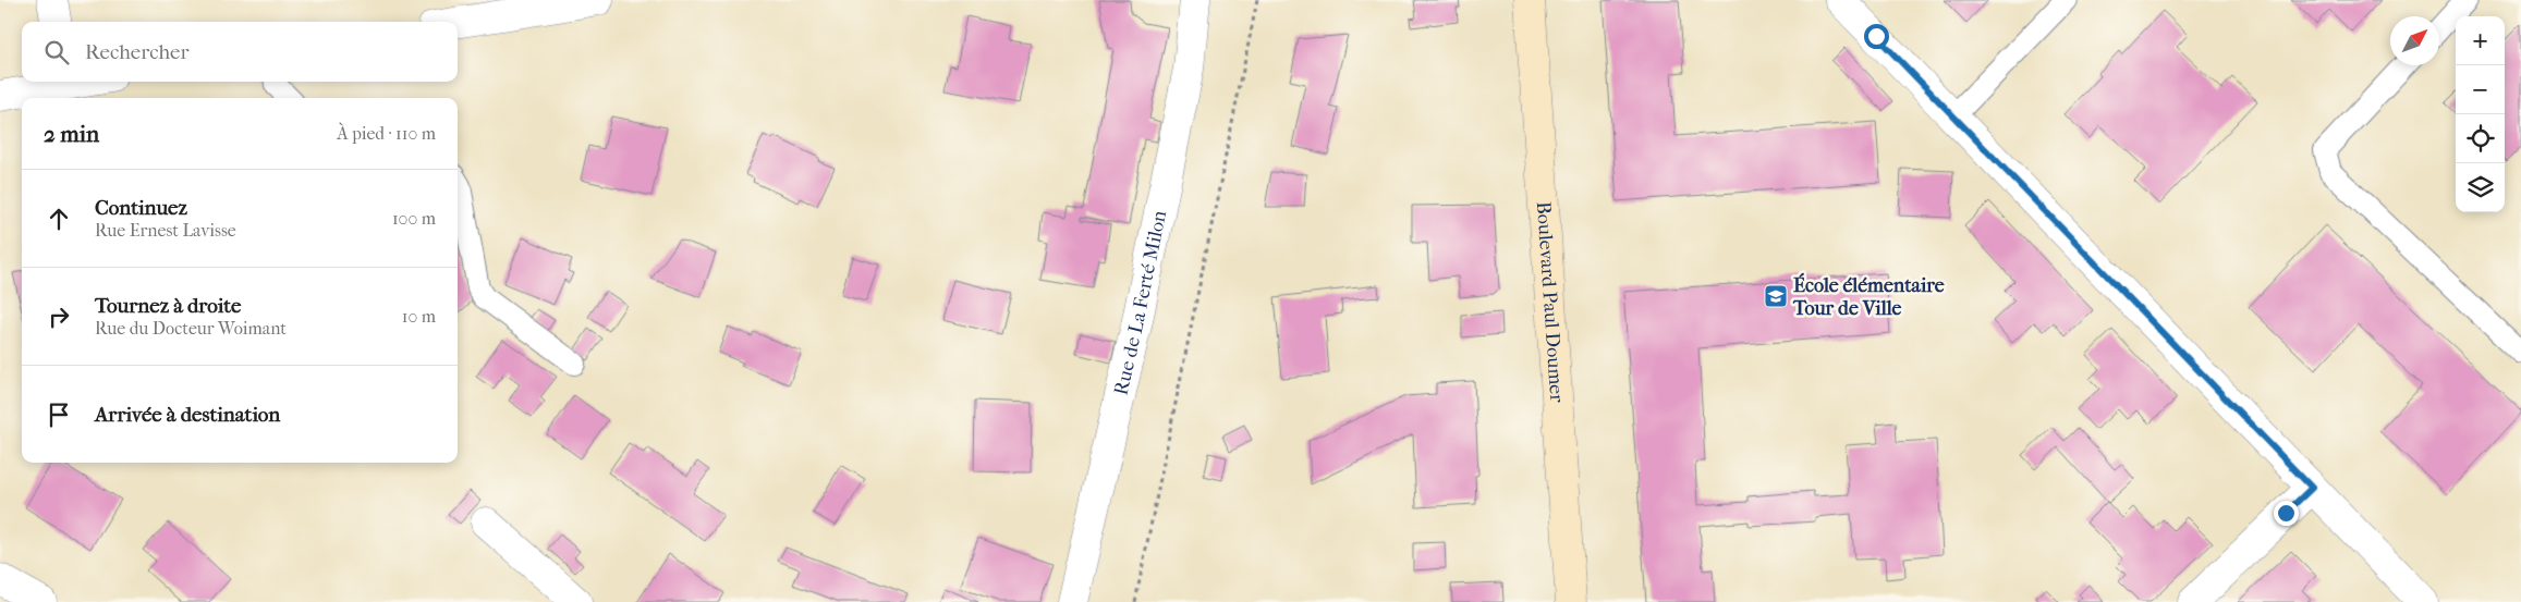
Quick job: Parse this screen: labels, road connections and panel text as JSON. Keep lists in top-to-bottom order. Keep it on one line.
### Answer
{"streets":{"main road":["Boulevard Paul Doumer"],"street":["Rue de La Ferté Milon"]},"places":{"school or university":["École élémentaire Tour de Ville"]},"north":"top right","page":{"map_buttons":["+","−"],"search":"Rechercher","heading":["2 min","À pied · 110 m"],"list":[["Continuez","Rue Ernest Lavisse","100 m"],["Tournez à droite","Rue du Docteur Woimant","10 m"],"Arrivée à destination"]}}
